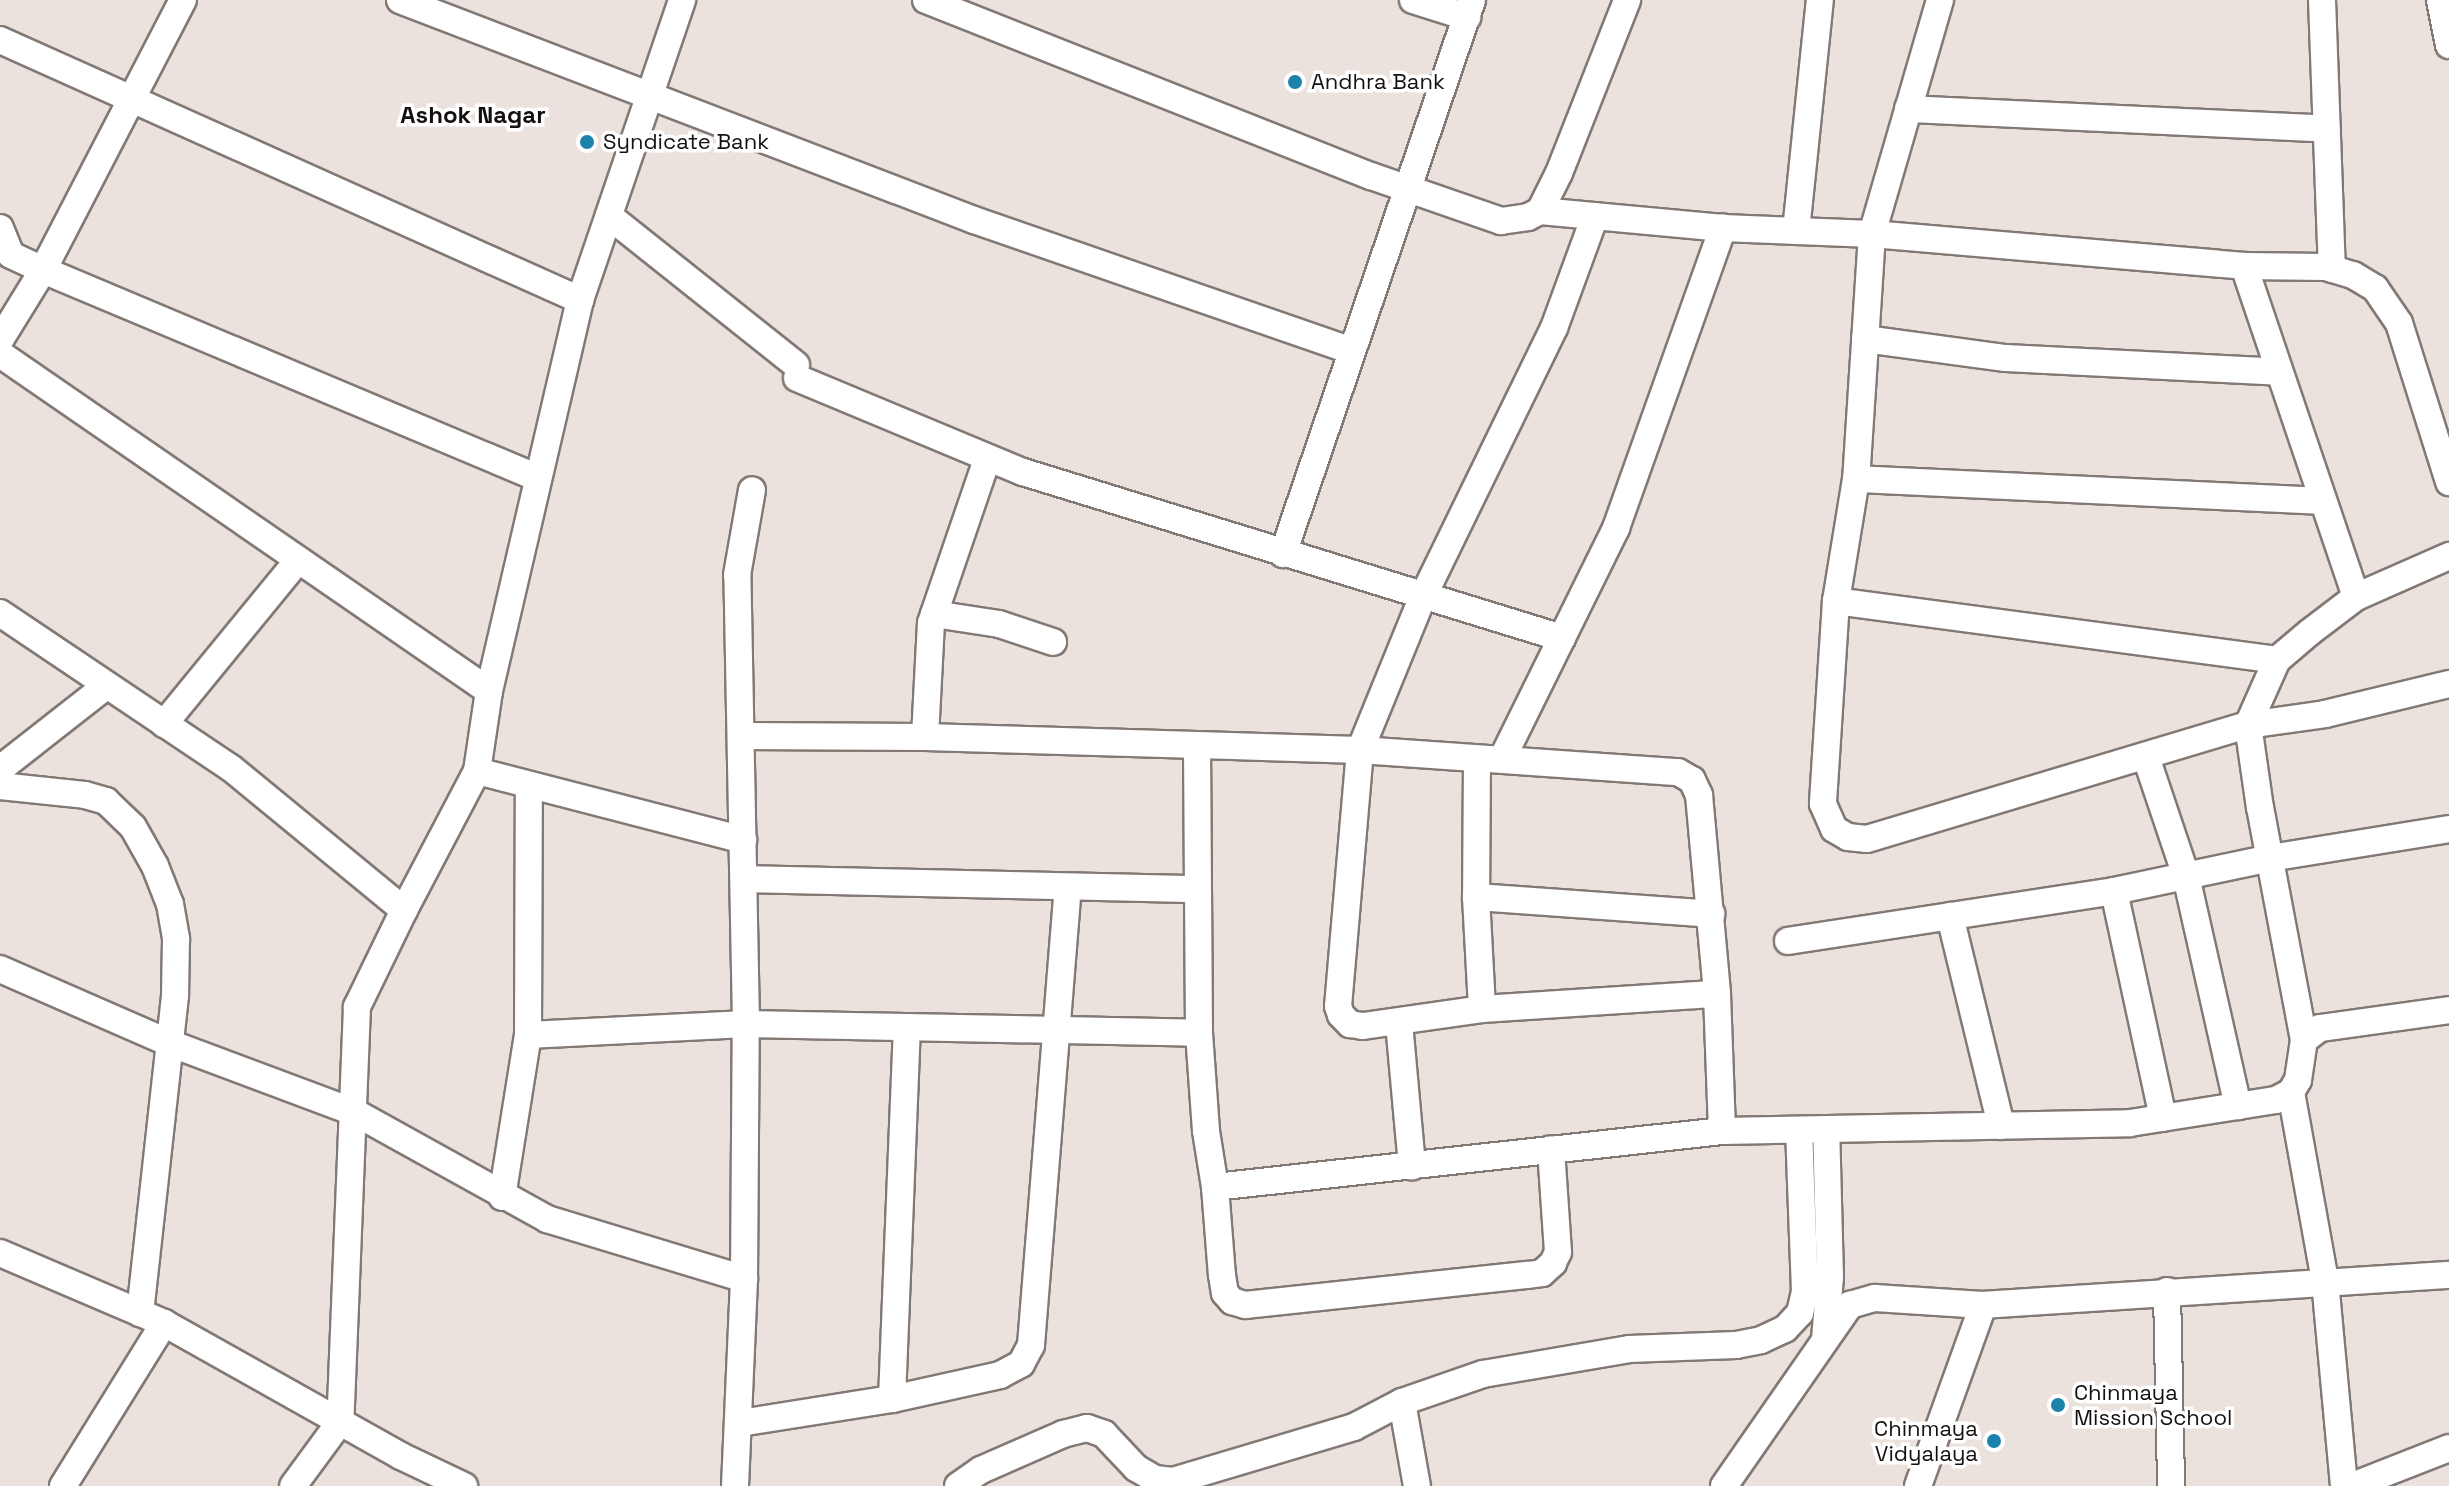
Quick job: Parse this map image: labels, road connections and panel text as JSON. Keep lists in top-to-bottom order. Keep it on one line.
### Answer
{"districts":["Ashok Nagar"],"places":["Andhra Bank","Syndicate Bank","Chinmaya Mission School","Chinmaya Vidyalaya"]}
